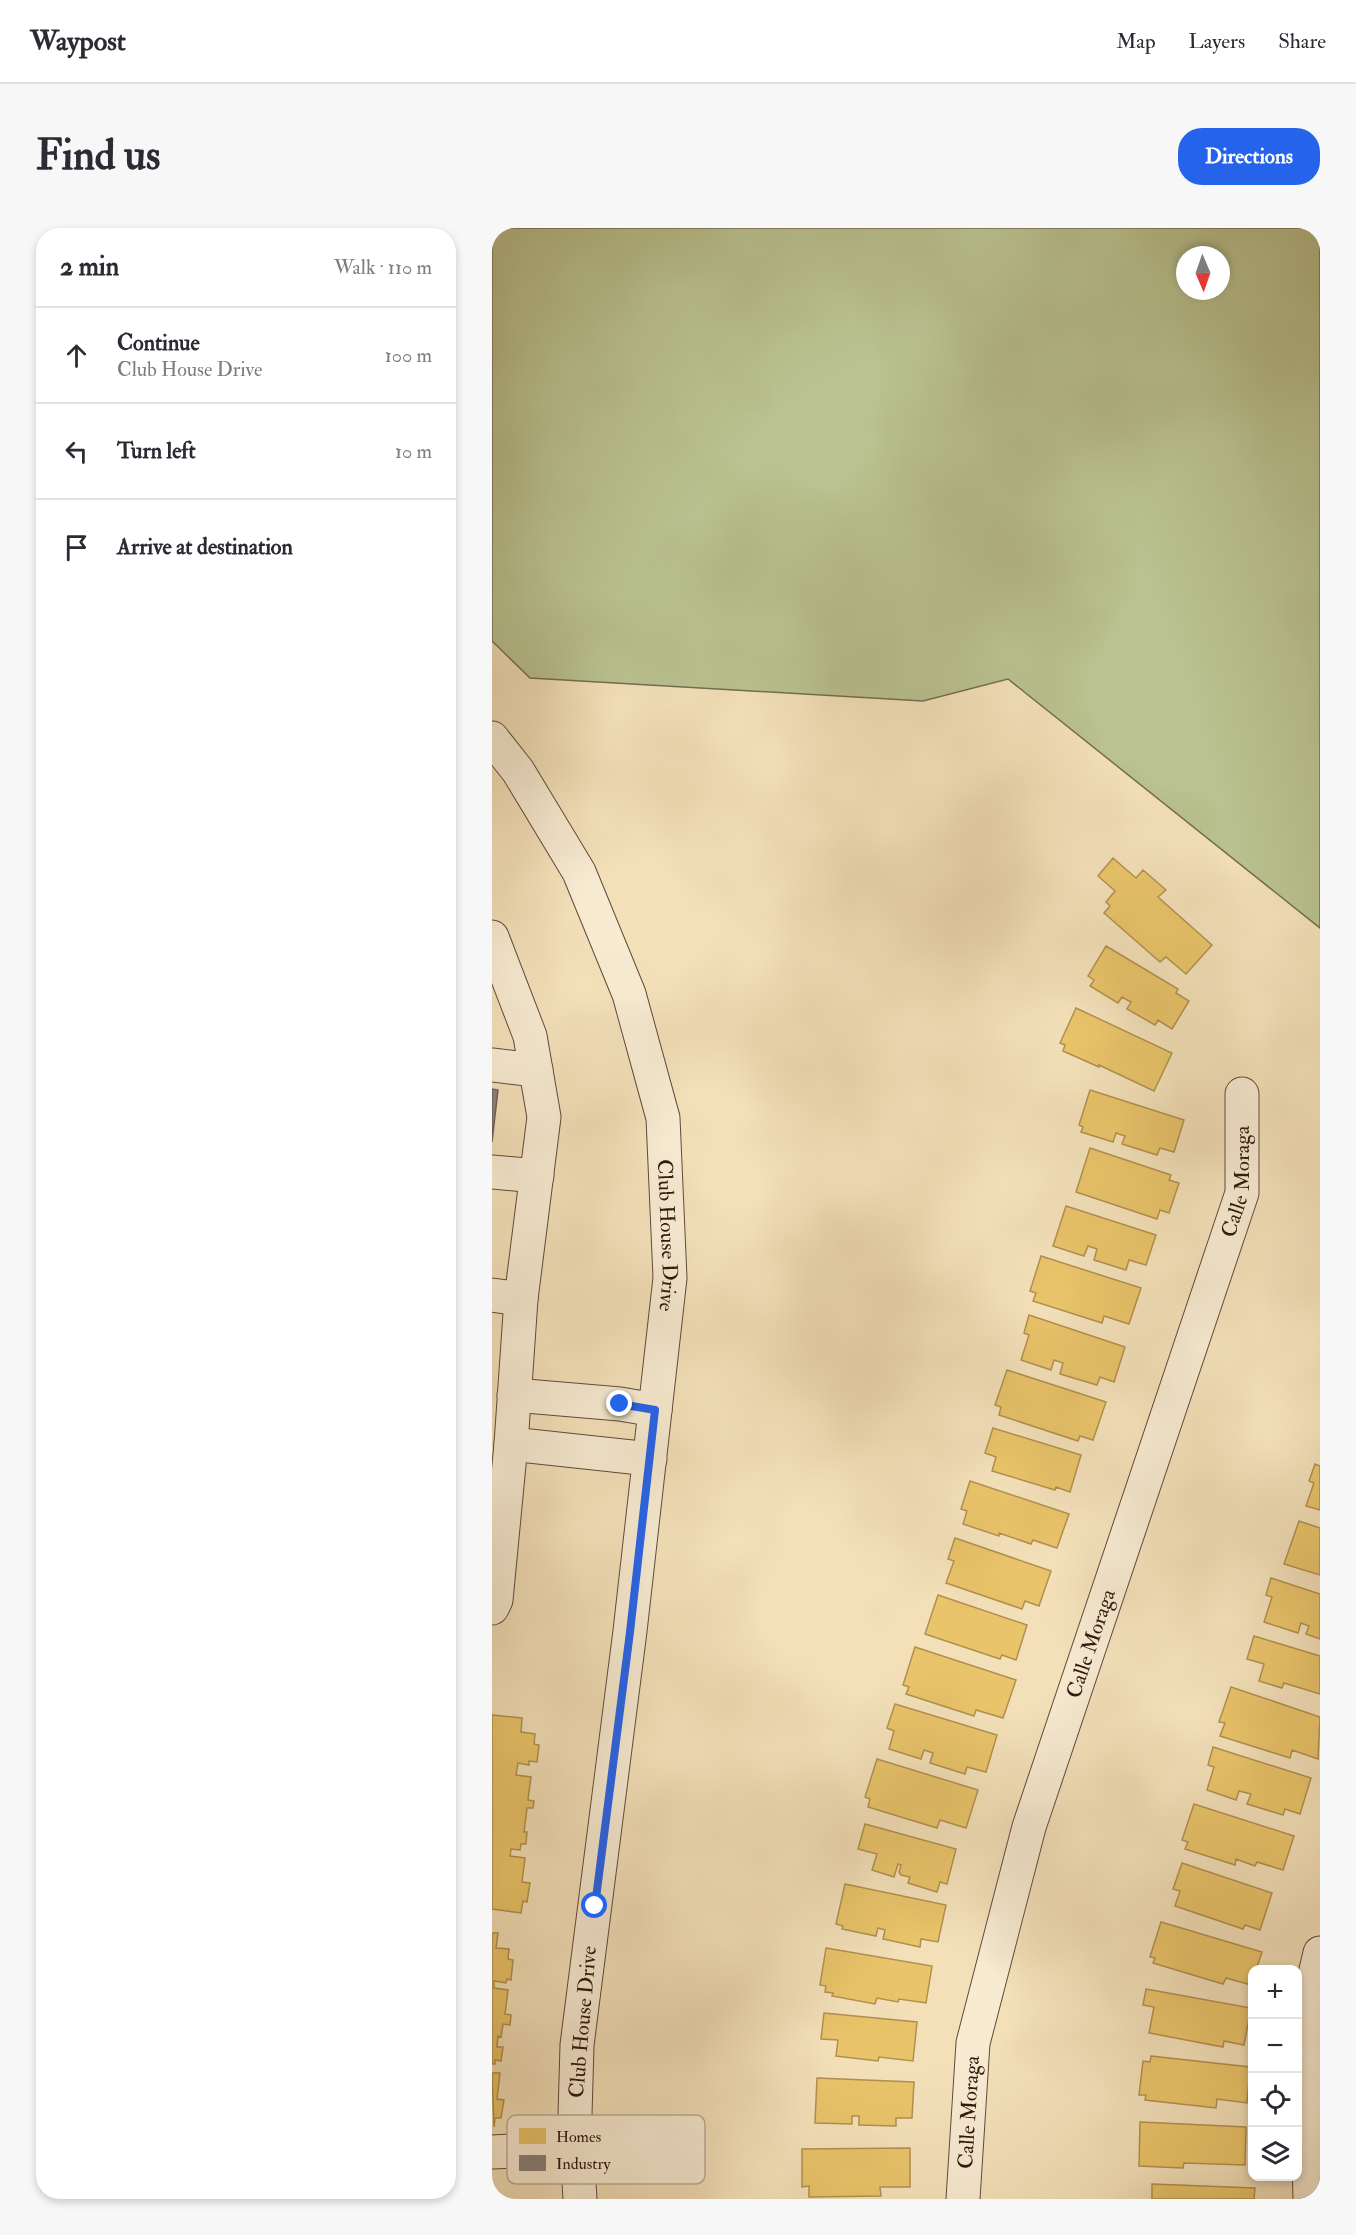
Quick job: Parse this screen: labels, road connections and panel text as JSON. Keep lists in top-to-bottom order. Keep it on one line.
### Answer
{"streets":{"street":["Calle Moraga","Club House Drive"]},"legend":["Homes","Industry"],"north":"bottom","page":{"header":"Waypost","nav":["Map","Layers","Share"],"buttons":"Directions","title":"Find us","heading":["2 min","Walk · 110 m"],"list":[["Continue","Club House Drive","100 m"],["Turn left","10 m"],"Arrive at destination"],"map_buttons":["+","−"]}}
